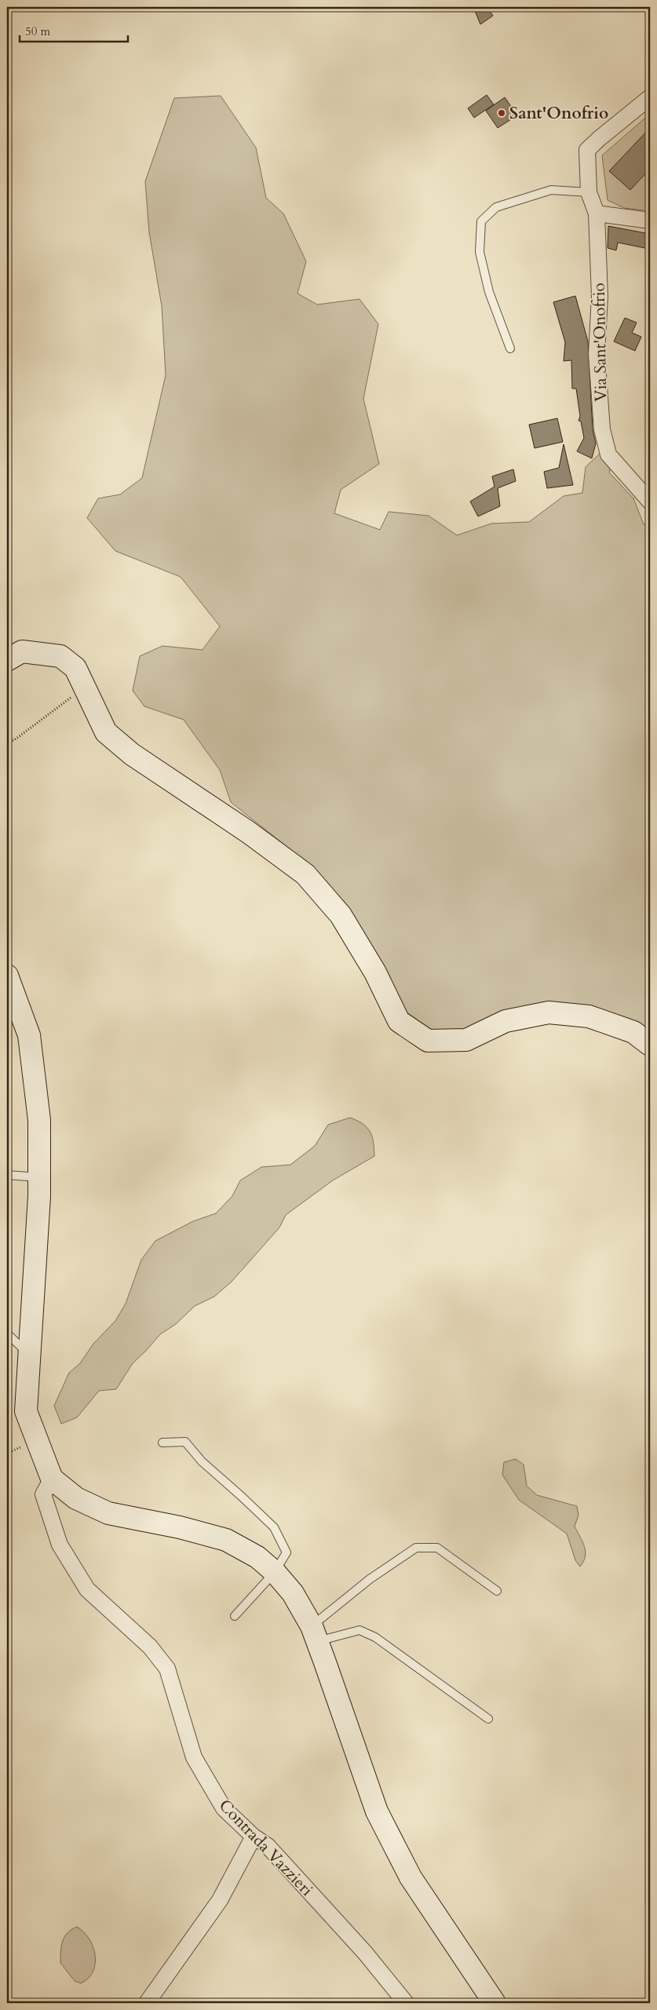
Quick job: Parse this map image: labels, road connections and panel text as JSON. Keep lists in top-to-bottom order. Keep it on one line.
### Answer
{"streets":{"street":["Via Sant'Onofrio","Contrada Vazzieri"]},"places":["Sant'Onofrio"],"scale_bar":"50 m"}
